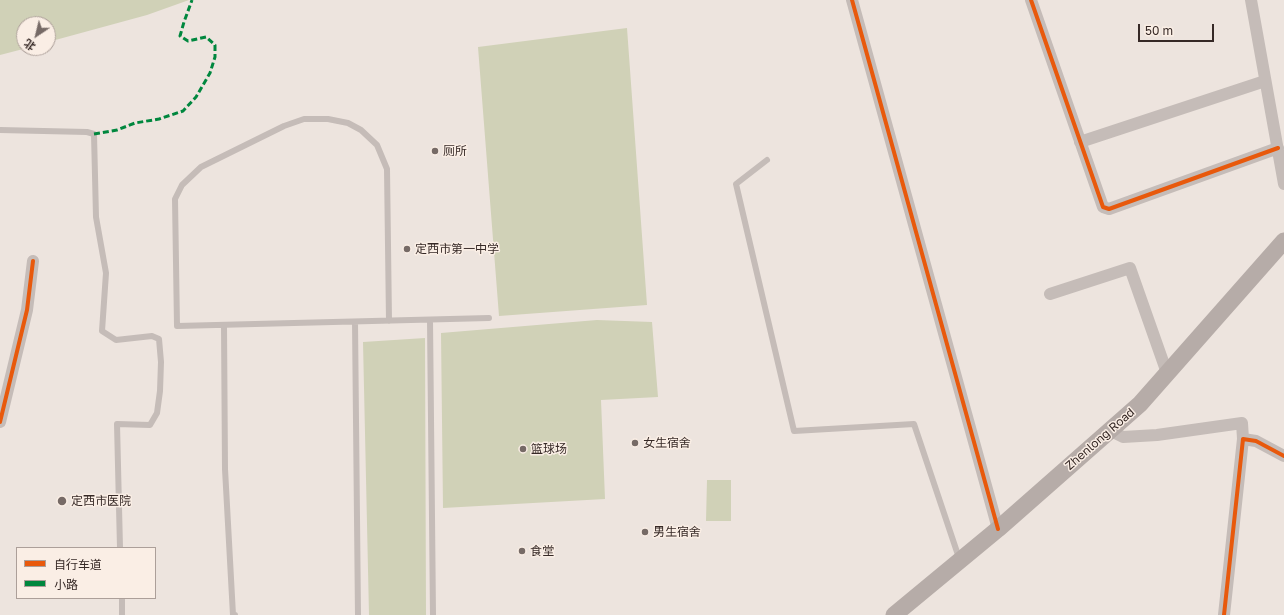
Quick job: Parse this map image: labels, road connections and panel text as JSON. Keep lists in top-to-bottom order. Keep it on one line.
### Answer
{"streets":{"main road":["Zhenlong Road"]},"places":["厕所","定西市第一中学","女生宿舍","篮球场","定西市医院","男生宿舍","食堂"],"legend":["自行车道","小路"],"scale_bar":"50 m","north":"bottom left"}
